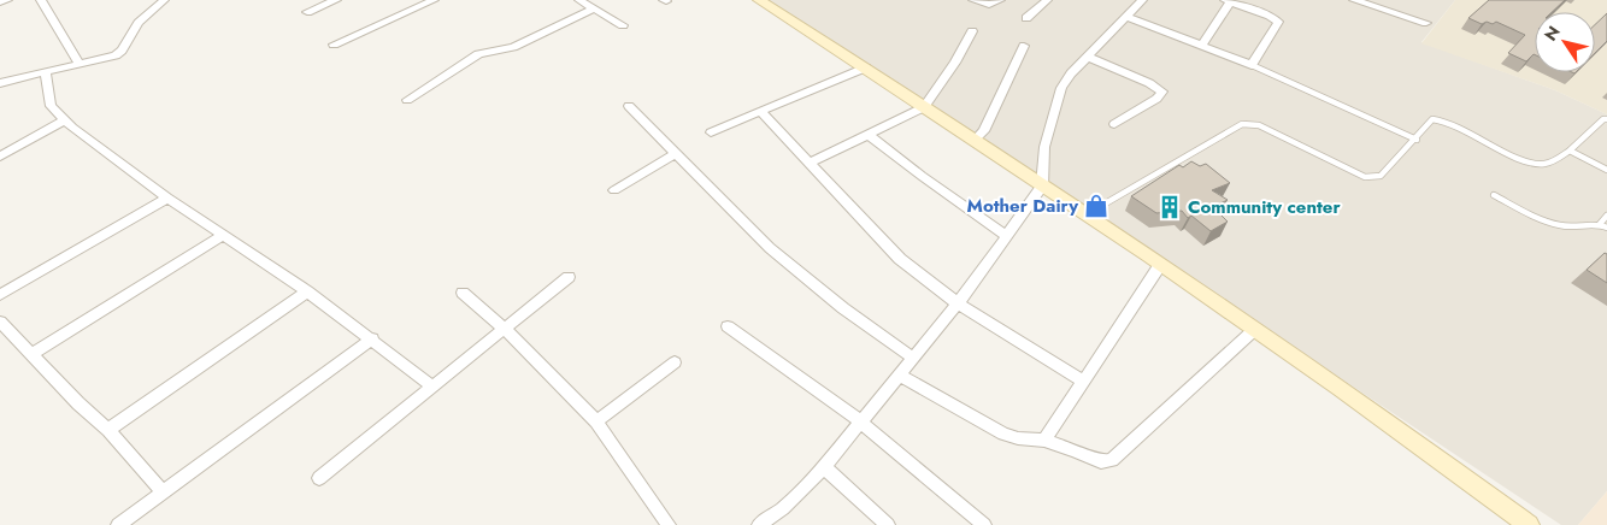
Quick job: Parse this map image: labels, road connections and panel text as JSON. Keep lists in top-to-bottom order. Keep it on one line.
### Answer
{"places":{"shop":["Mother Dairy"],"building":["Community center"]},"north":"top left"}
